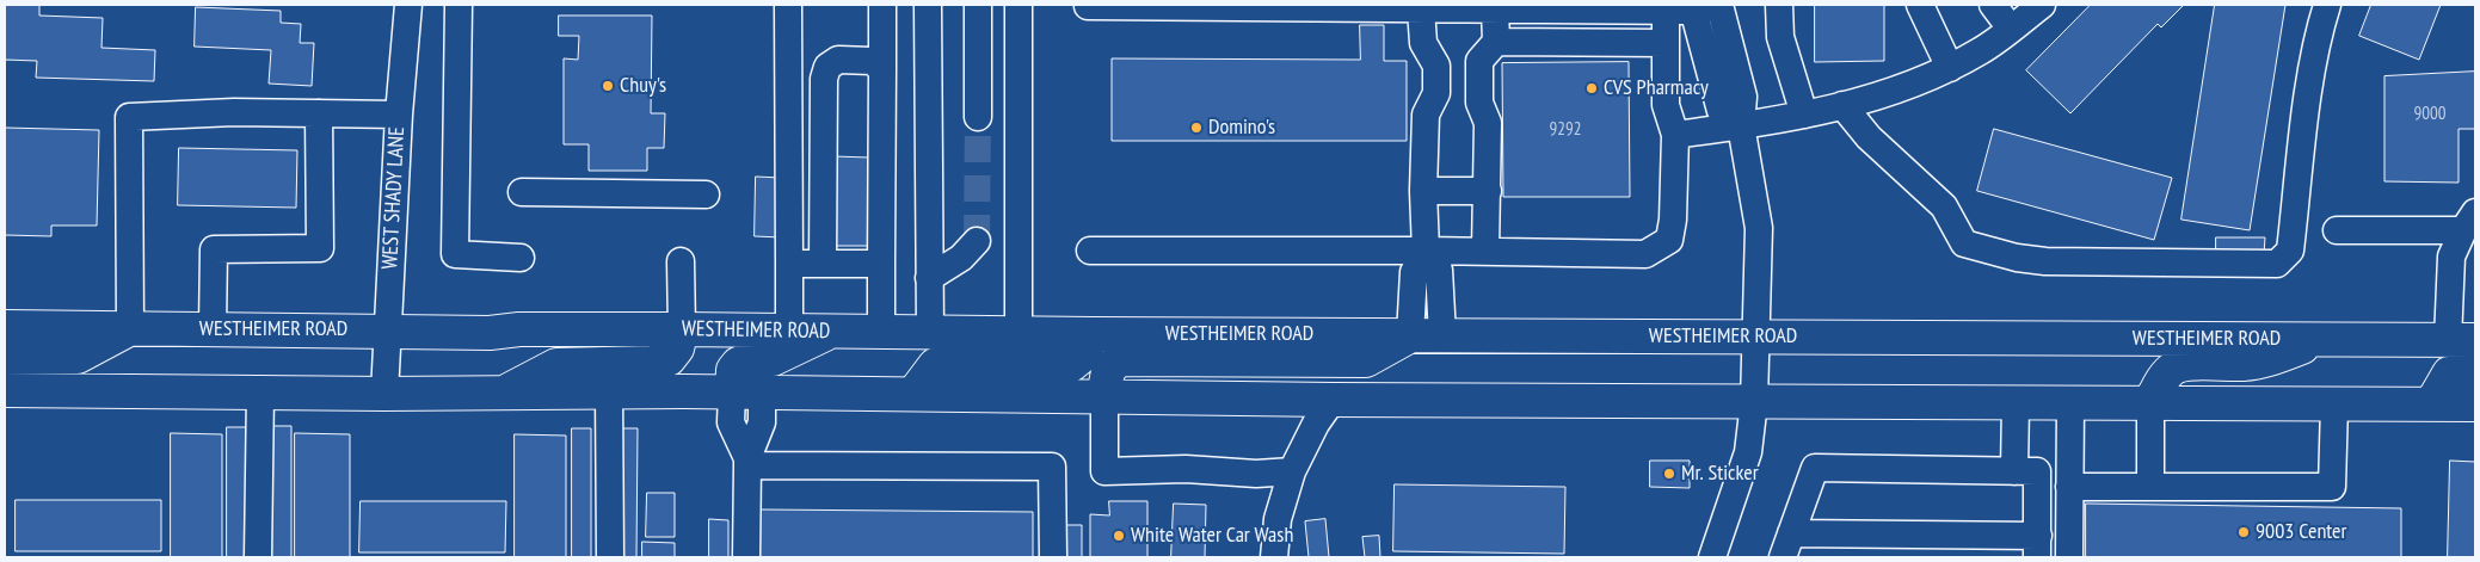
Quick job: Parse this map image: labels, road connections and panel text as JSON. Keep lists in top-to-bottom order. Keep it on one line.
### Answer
{"streets":{"main road":["WESTHEIMER ROAD"],"street":["WEST SHADY LANE"]},"crossings":[["WEST SHADY LANE","WESTHEIMER ROAD"]],"places":["Chuy's","CVS Pharmacy","Domino's","Mr. Sticker","9003 Center","White Water Car Wash"],"house_numbers":["9000","9292"]}
